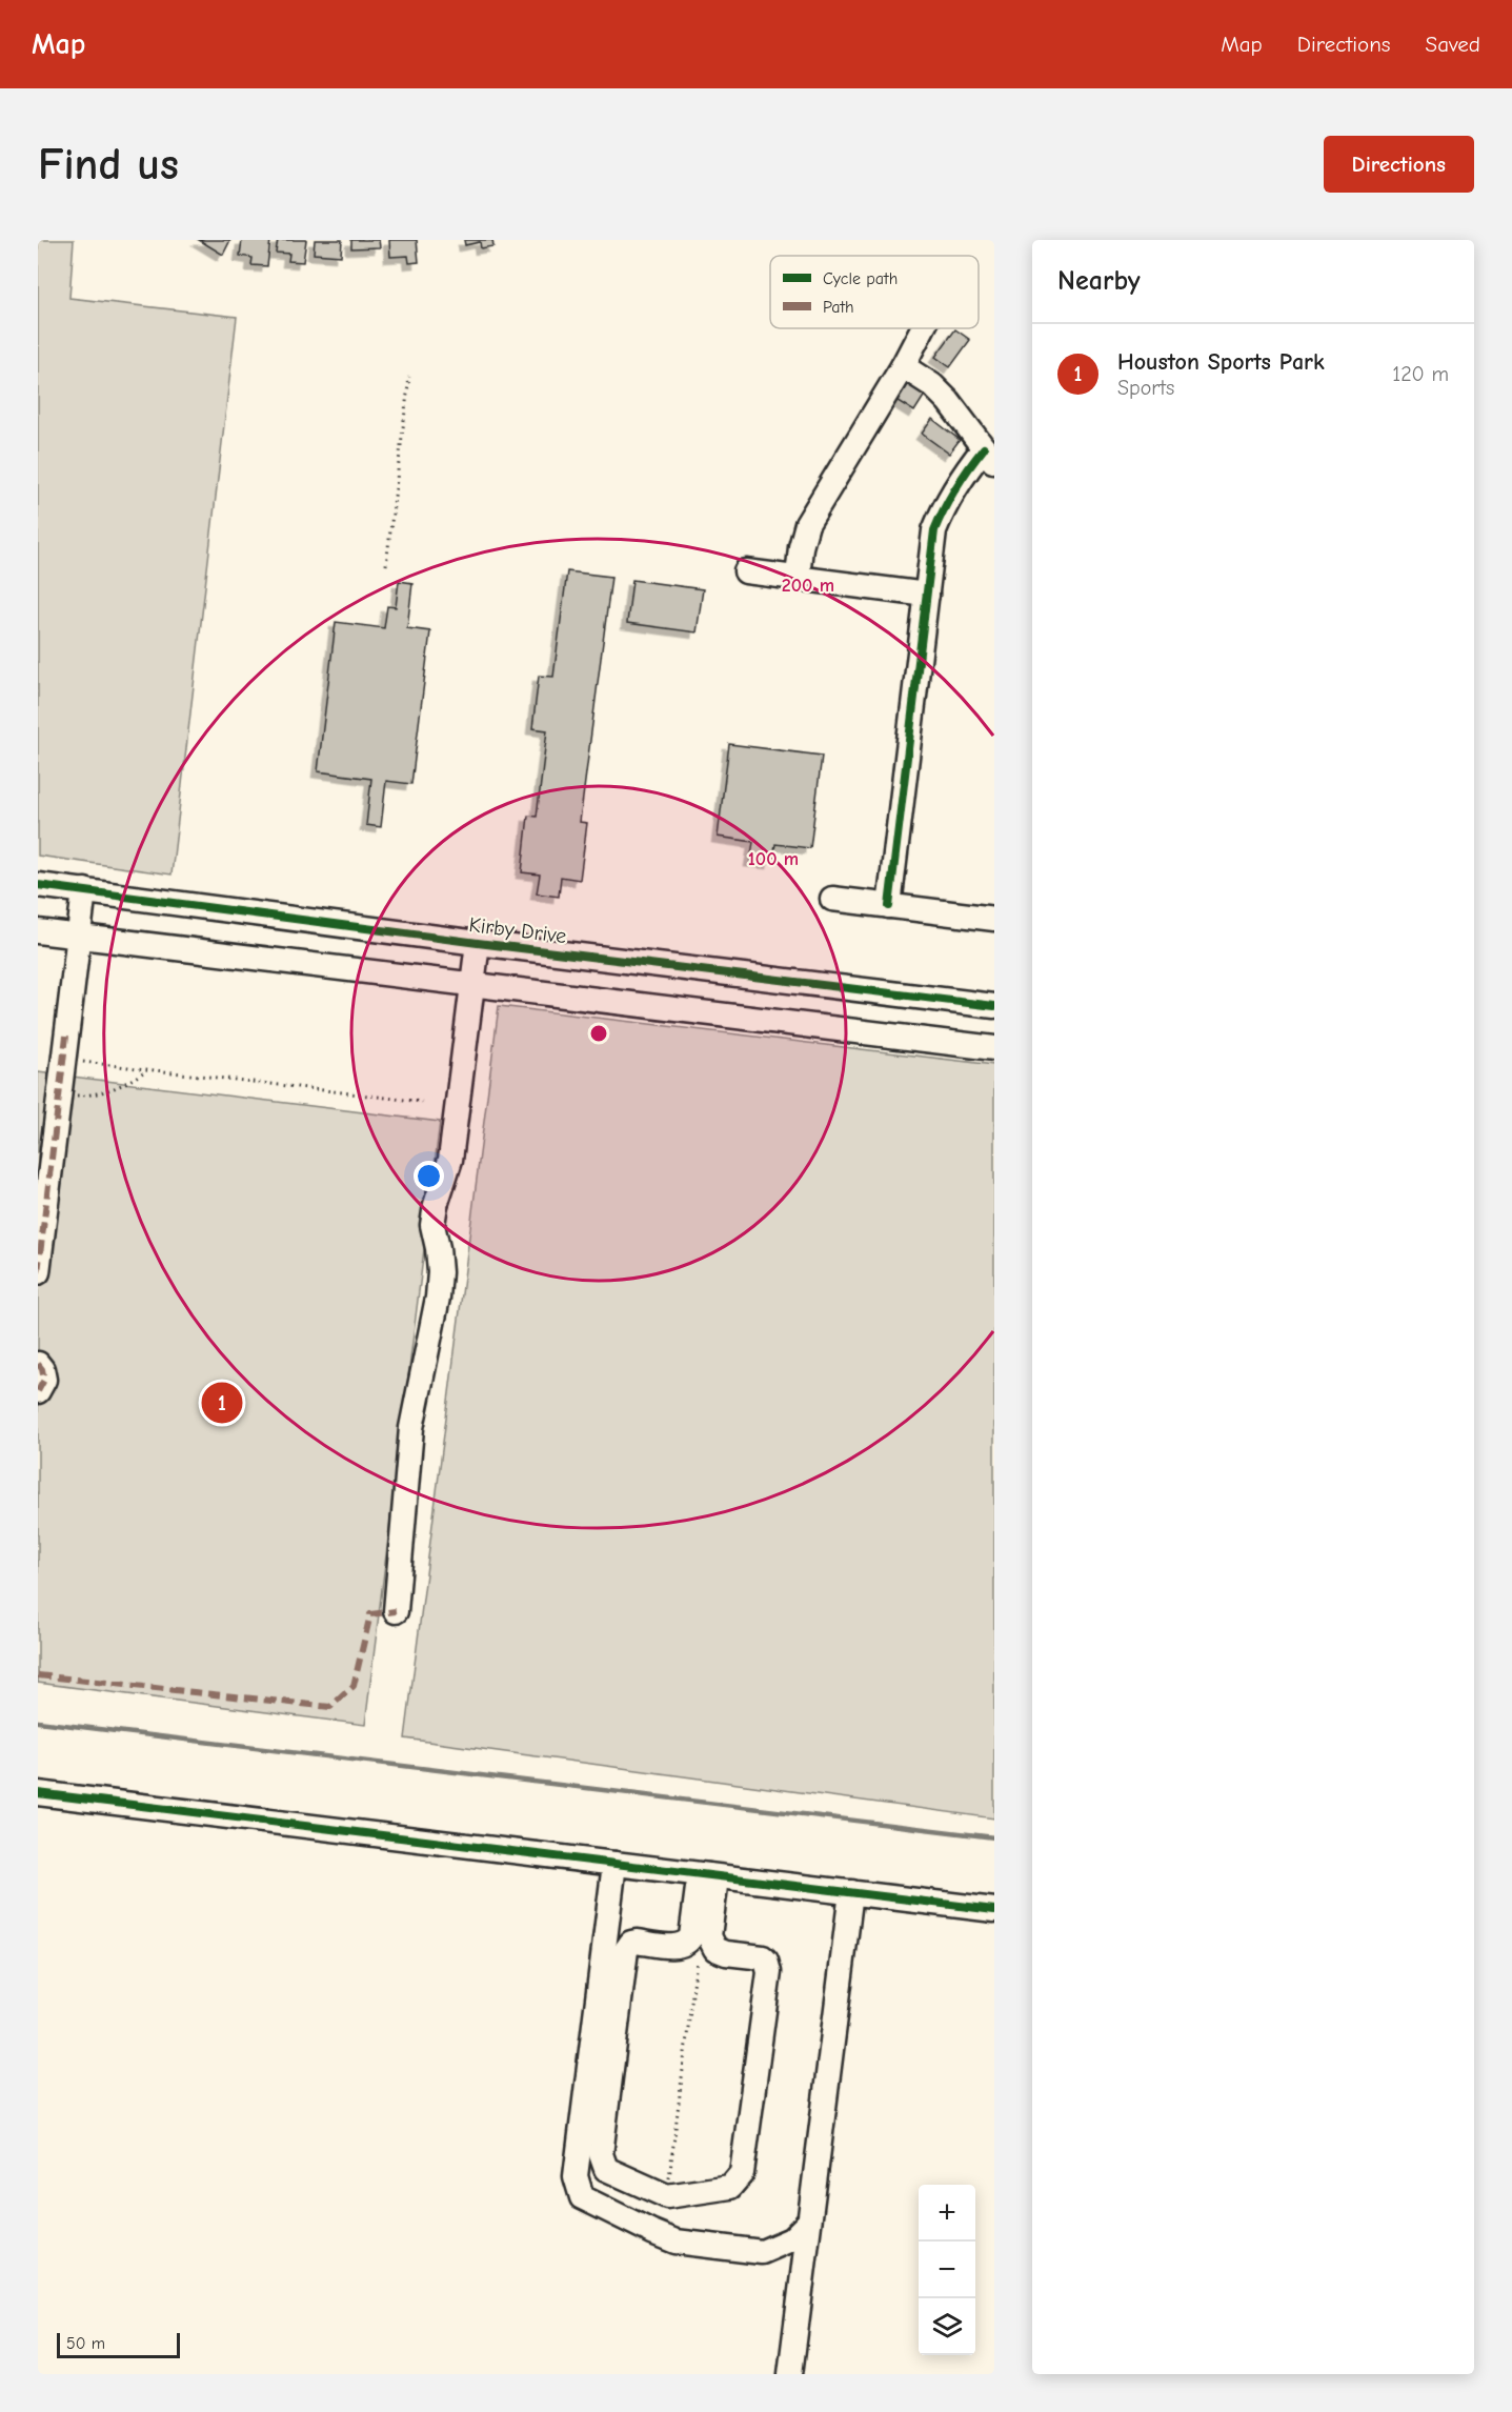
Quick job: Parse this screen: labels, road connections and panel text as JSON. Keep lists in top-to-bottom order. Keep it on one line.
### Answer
{"streets":{"street":["Kirby Drive"]},"legend":["Cycle path","Path"],"scale_bar":"50 m","page":{"header":"Map","nav":["Map","Directions","Saved"],"buttons":"Directions","title":"Find us","heading":"Nearby","list":[{"mark":"1","name":"Houston Sports Park","note":"Sports","value":"120 m"}],"pins":"1","map_buttons":["+","−"],"scale":"50 m"},"rings":["200 m","100 m"]}
